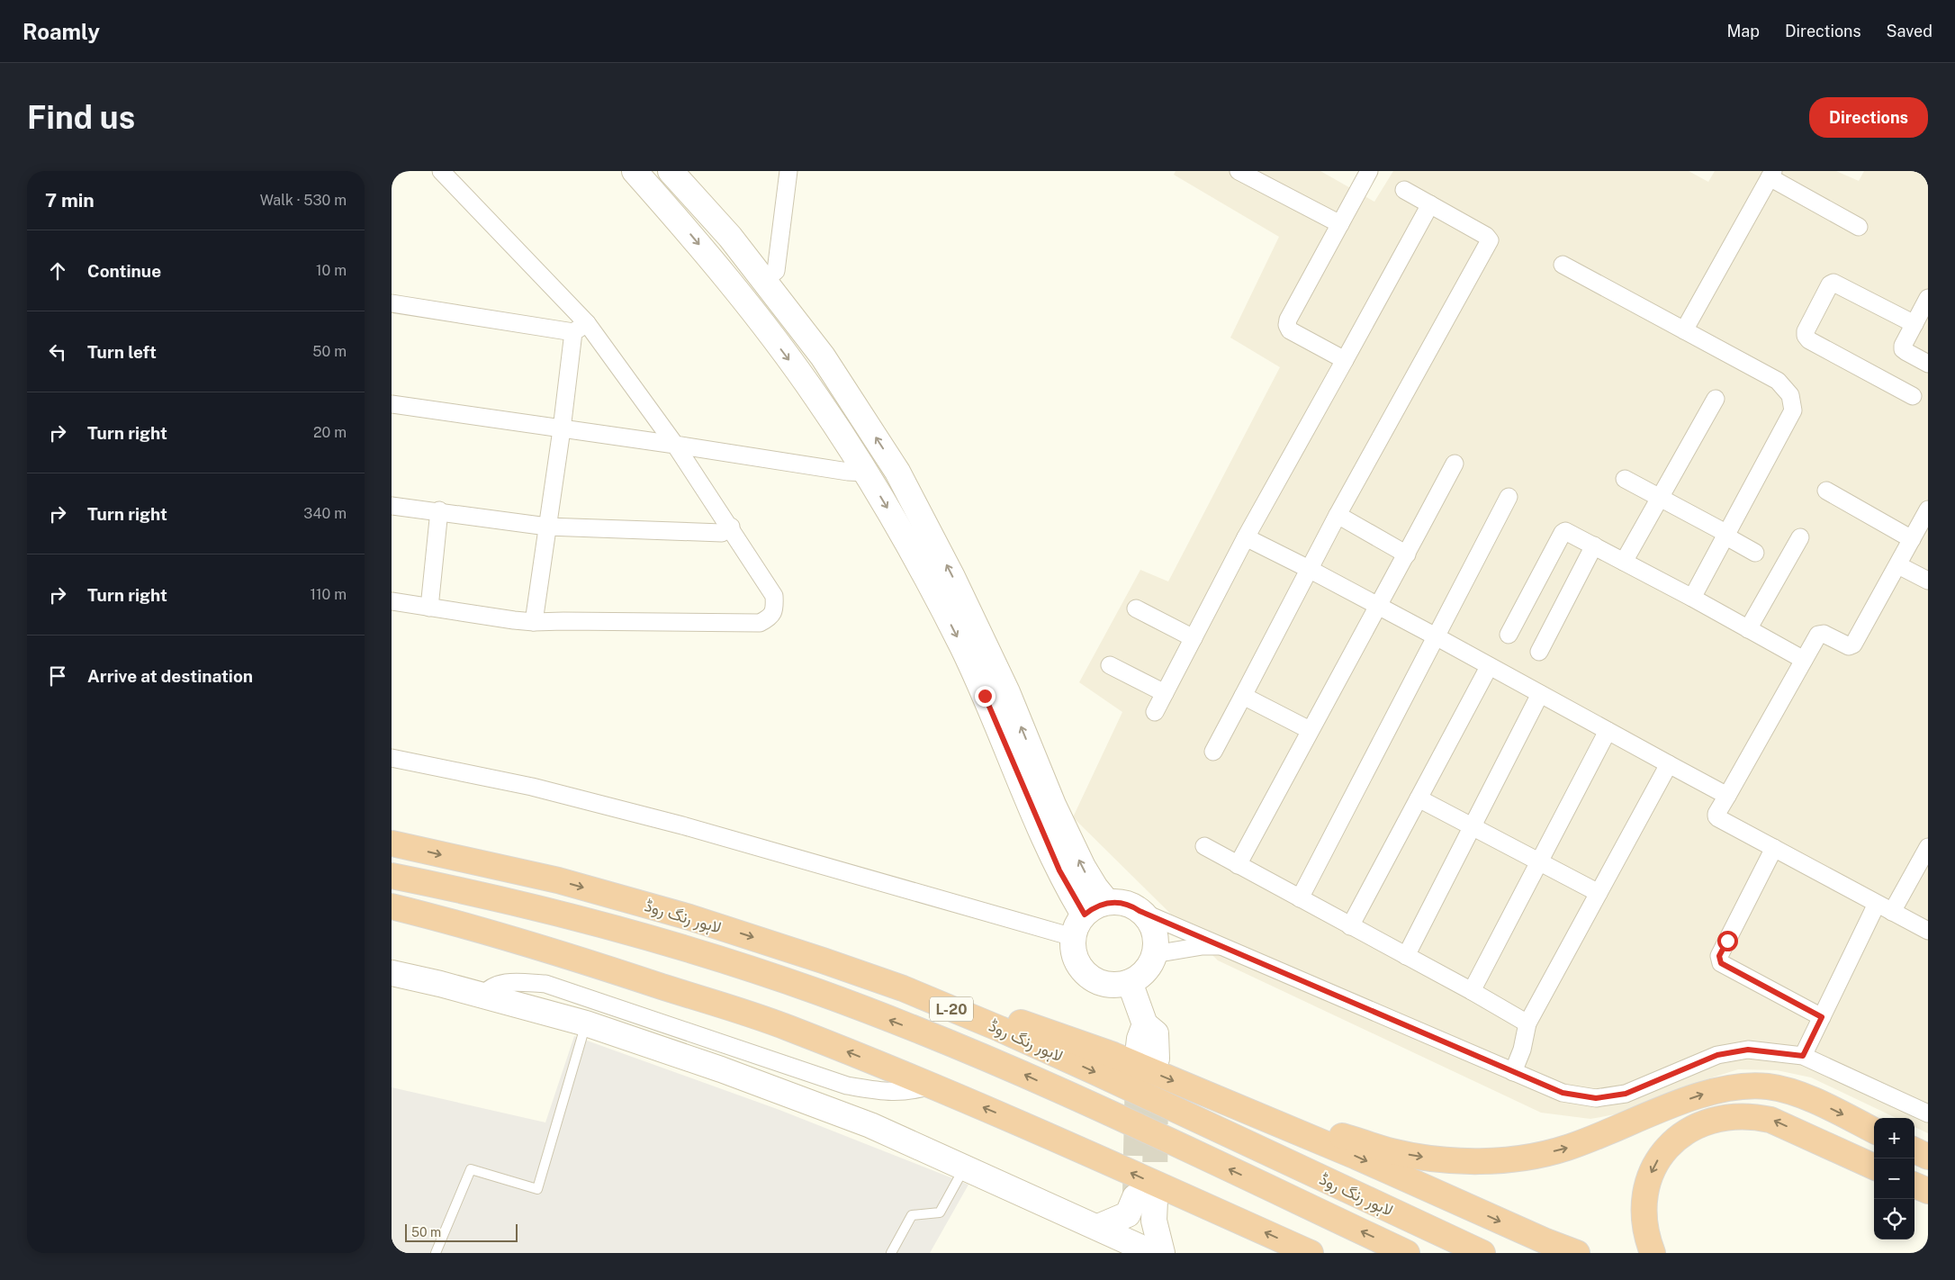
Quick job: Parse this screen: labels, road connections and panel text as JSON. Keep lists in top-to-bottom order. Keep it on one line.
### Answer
{"streets":{"highway":["لاہور رنگ روڈ","L-20"]},"scale_bar":"50 m","page":{"header":"Roamly","nav":["Map","Directions","Saved"],"buttons":"Directions","title":"Find us","heading":["7 min","Walk · 530 m"],"list":[["Continue","10 m"],["Turn left","50 m"],["Turn right","20 m"],["Turn right","340 m"],["Turn right","110 m"],"Arrive at destination"],"map_buttons":["+","−"],"scale":"50 m"}}
